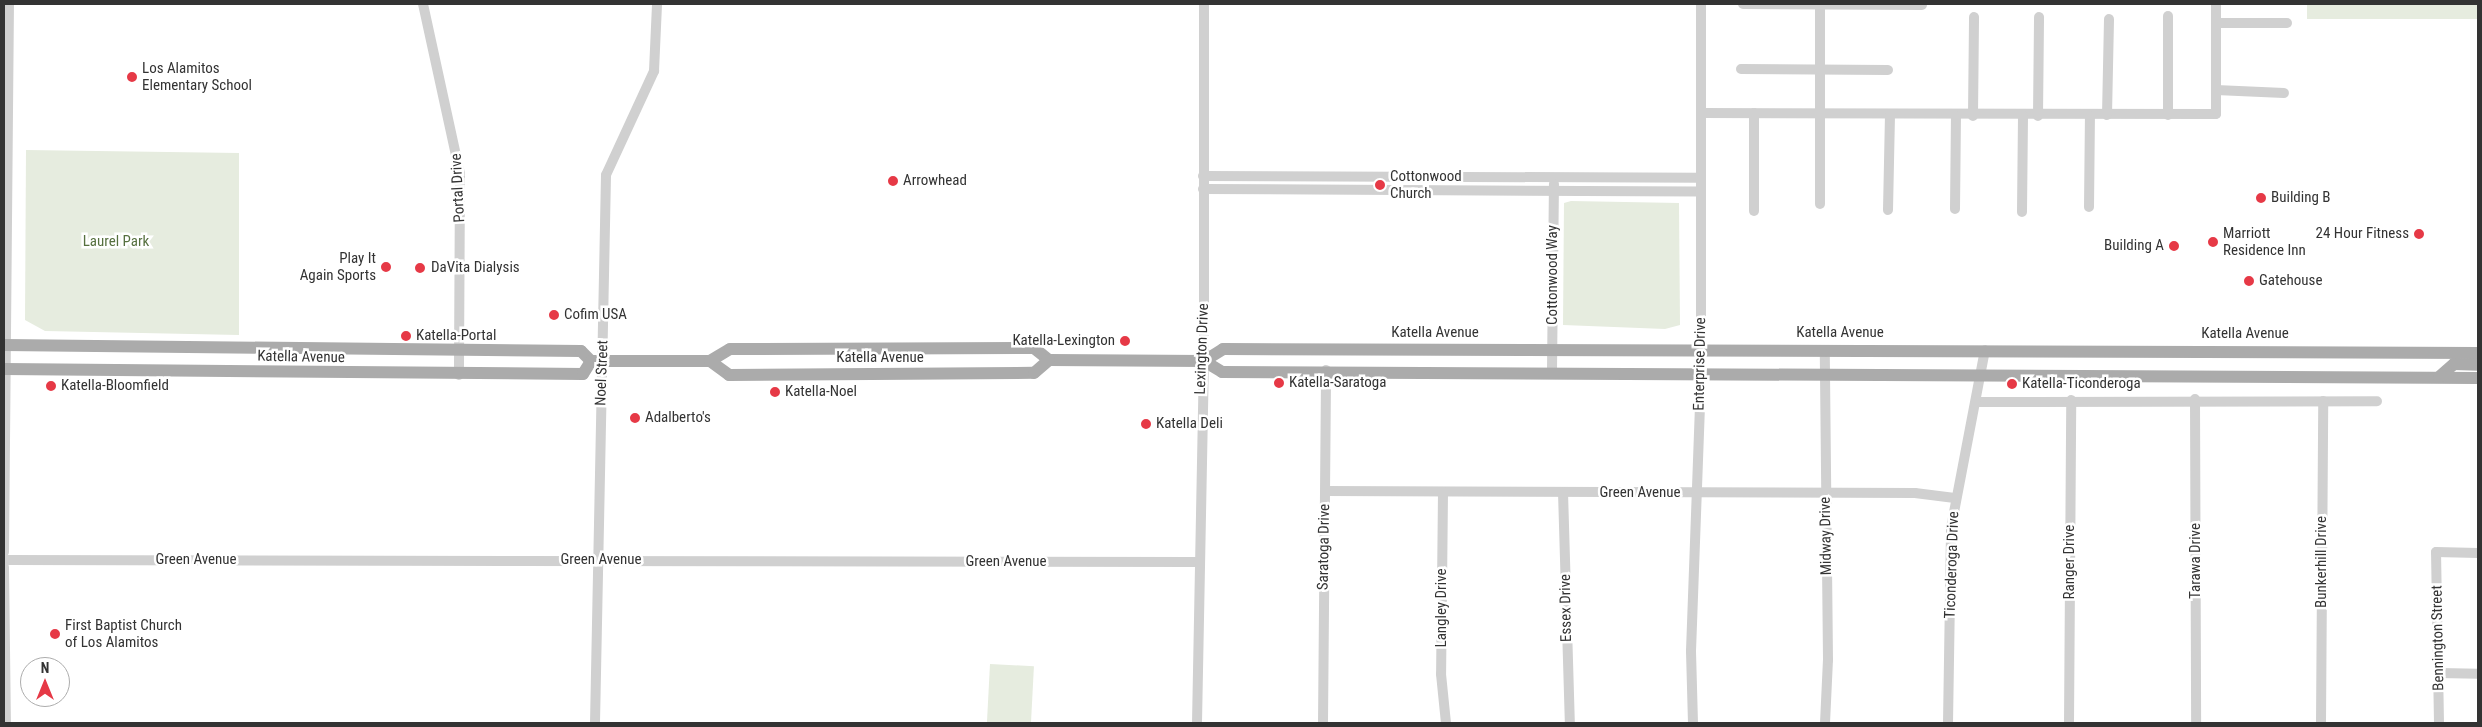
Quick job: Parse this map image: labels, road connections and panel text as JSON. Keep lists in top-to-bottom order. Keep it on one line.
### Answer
{"streets":{"main road":["Katella Avenue"],"street":["Portal Drive","Cottonwood Way","Lexington Drive","Enterprise Drive","Noel Street","Green Avenue","Midway Drive","Saratoga Drive","Tarawa Drive","Ranger Drive","Bunkerhill Drive","Ticonderoga Drive","Langley Drive","Essex Drive","Bennington Street"]},"crossings":[["Portal Drive","Katella Avenue"],["Cottonwood Way","Katella Avenue"],["Katella Avenue","Lexington Drive"],["Katella Avenue","Enterprise Drive"],["Katella Avenue","Noel Street"],["Katella Avenue","Midway Drive"],["Katella Avenue","Saratoga Drive"],["Katella Avenue","Ticonderoga Drive"],["Lexington Drive","Green Avenue"],["Enterprise Drive","Green Avenue"],["Noel Street","Green Avenue"],["Green Avenue","Midway Drive"],["Green Avenue","Saratoga Drive"],["Green Avenue","Ticonderoga Drive"],["Green Avenue","Langley Drive"],["Green Avenue","Essex Drive"]],"parks":["Laurel Park"],"places":["Los Alamitos Elementary School","Arrowhead","Cottonwood Church","Building B","24 Hour Fitness","Marriott Residence Inn","Building A","Play It Again Sports","DaVita Dialysis","Gatehouse","Cofim USA","Katella-Portal","Katella-Lexington","Katella-Saratoga","Katella-Ticonderoga","Katella-Bloomfield","Katella-Noel","Adalberto's","Katella Deli","First Baptist Church of Los Alamitos"],"north":"top"}
